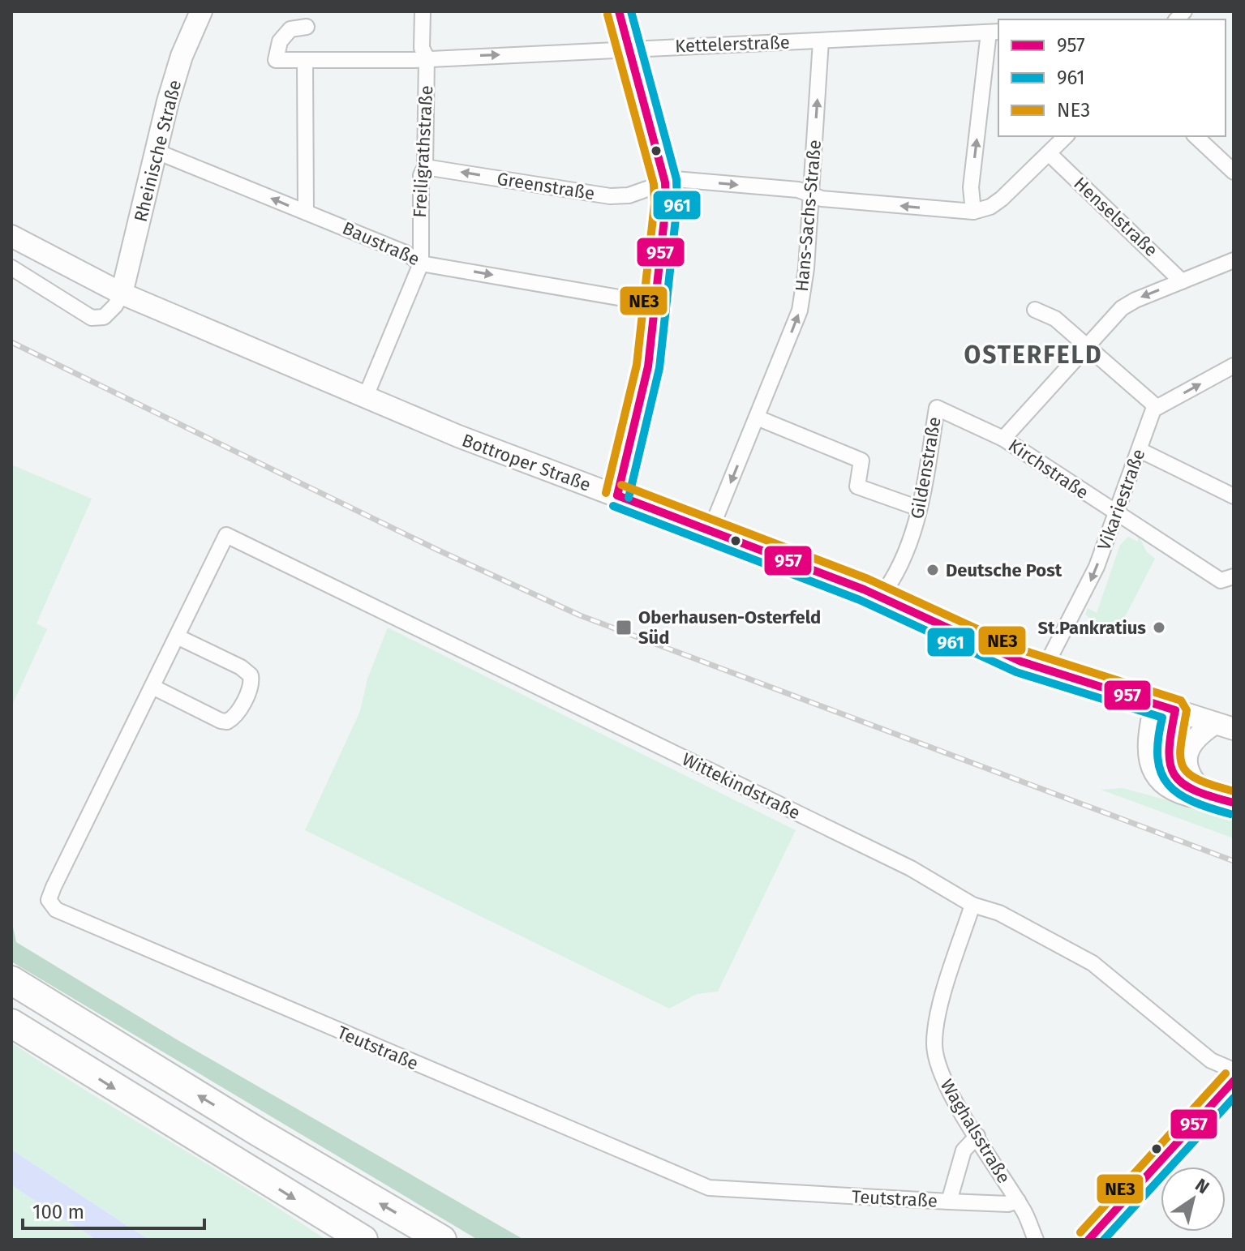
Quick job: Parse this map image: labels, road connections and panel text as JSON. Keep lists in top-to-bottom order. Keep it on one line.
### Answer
{"streets":{"main road":["Rheinische Straße","Bottroper Straße"],"street":["Kettelerstraße","Freiligrathstraße","Greenstraße","Hans-Sachs-Straße","Henselstraße","Baustraße","Gildenstraße","Kirchstraße","Vikariestraße","Wittekindstraße","Teutstraße","Waghalsstraße"]},"crossings":[["Kettelerstraße","Freiligrathstraße"],["Kettelerstraße","Hans-Sachs-Straße"],["Rheinische Straße","Baustraße"],["Rheinische Straße","Bottroper Straße"],["Freiligrathstraße","Greenstraße"],["Freiligrathstraße","Baustraße"],["Freiligrathstraße","Bottroper Straße"],["Greenstraße","Hans-Sachs-Straße"],["Hans-Sachs-Straße","Bottroper Straße"],["Bottroper Straße","Gildenstraße"],["Bottroper Straße","Vikariestraße"],["Gildenstraße","Kirchstraße"],["Kirchstraße","Vikariestraße"],["Wittekindstraße","Teutstraße"],["Wittekindstraße","Waghalsstraße"],["Teutstraße","Waghalsstraße"]],"one_way":["Vikariestraße"],"districts":["OSTERFELD"],"places":{"other":["Deutsche Post","St.Pankratius"],"transit":["Oberhausen-Osterfeld Süd"]},"lines":["transit line 957","transit line 961","transit line NE3"],"legend":["957","961","NE3"],"scale_bar":"100 m","north":"top right"}
